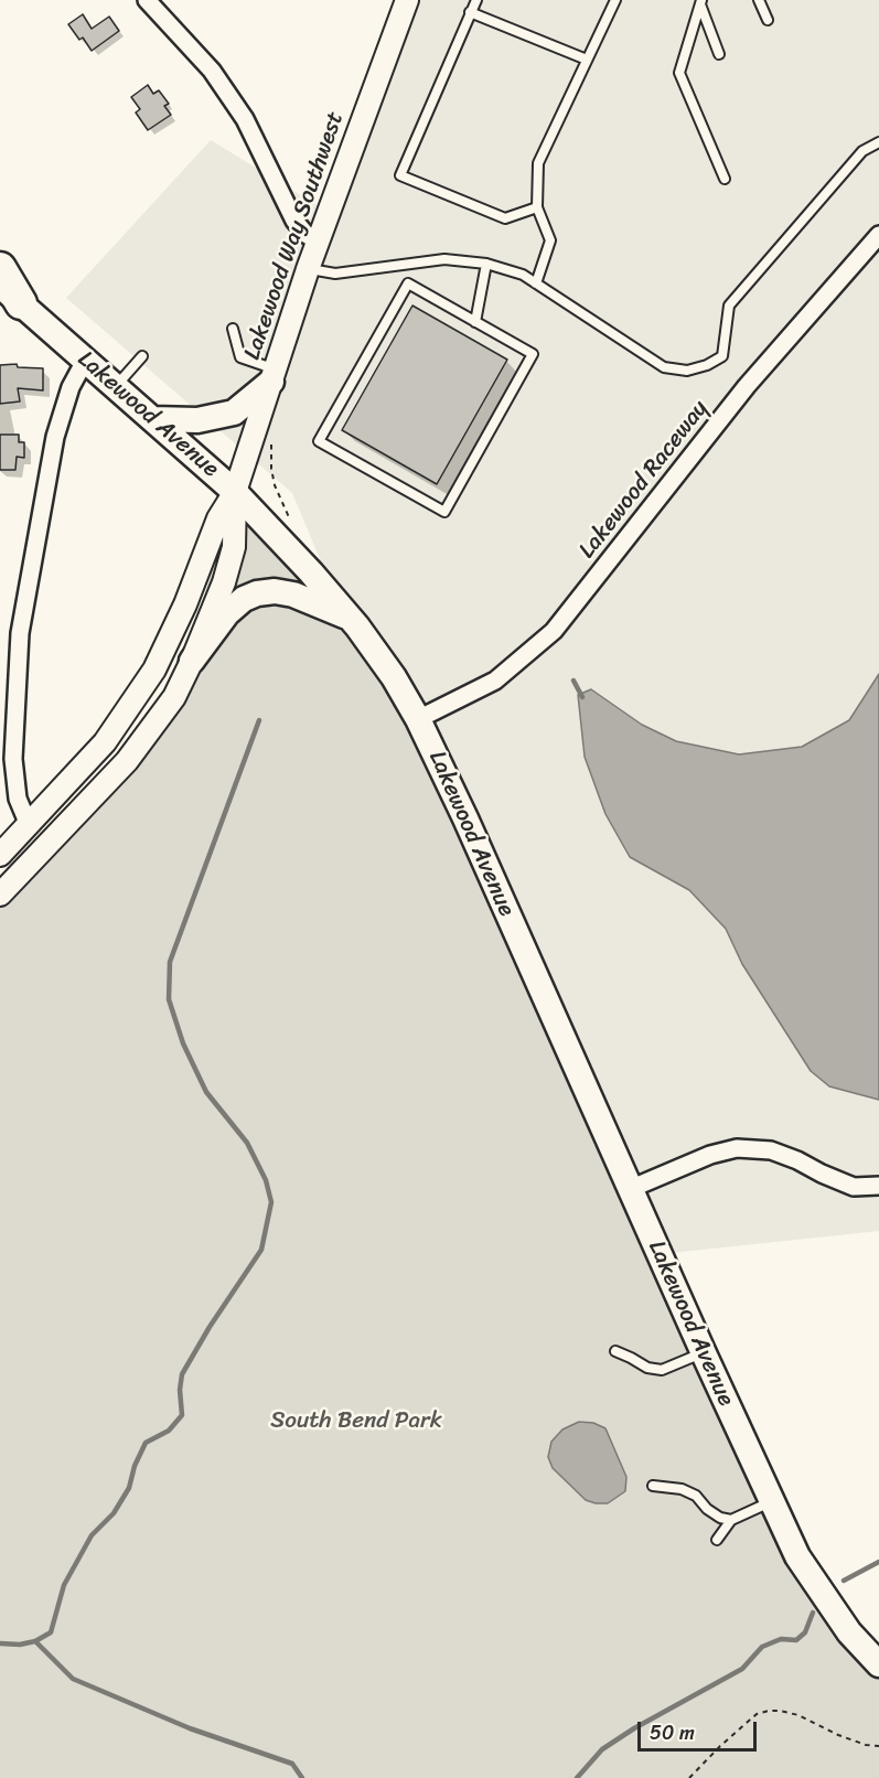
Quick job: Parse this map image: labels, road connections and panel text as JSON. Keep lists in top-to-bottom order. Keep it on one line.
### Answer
{"streets":{"main road":["Lakewood Avenue"],"street":["Lakewood Way Southwest","Lakewood Raceway"]},"crossings":[["Lakewood Way Southwest","Lakewood Avenue"],["Lakewood Avenue","Lakewood Raceway"]],"parks":["South Bend Park"],"scale_bar":"50 m"}
